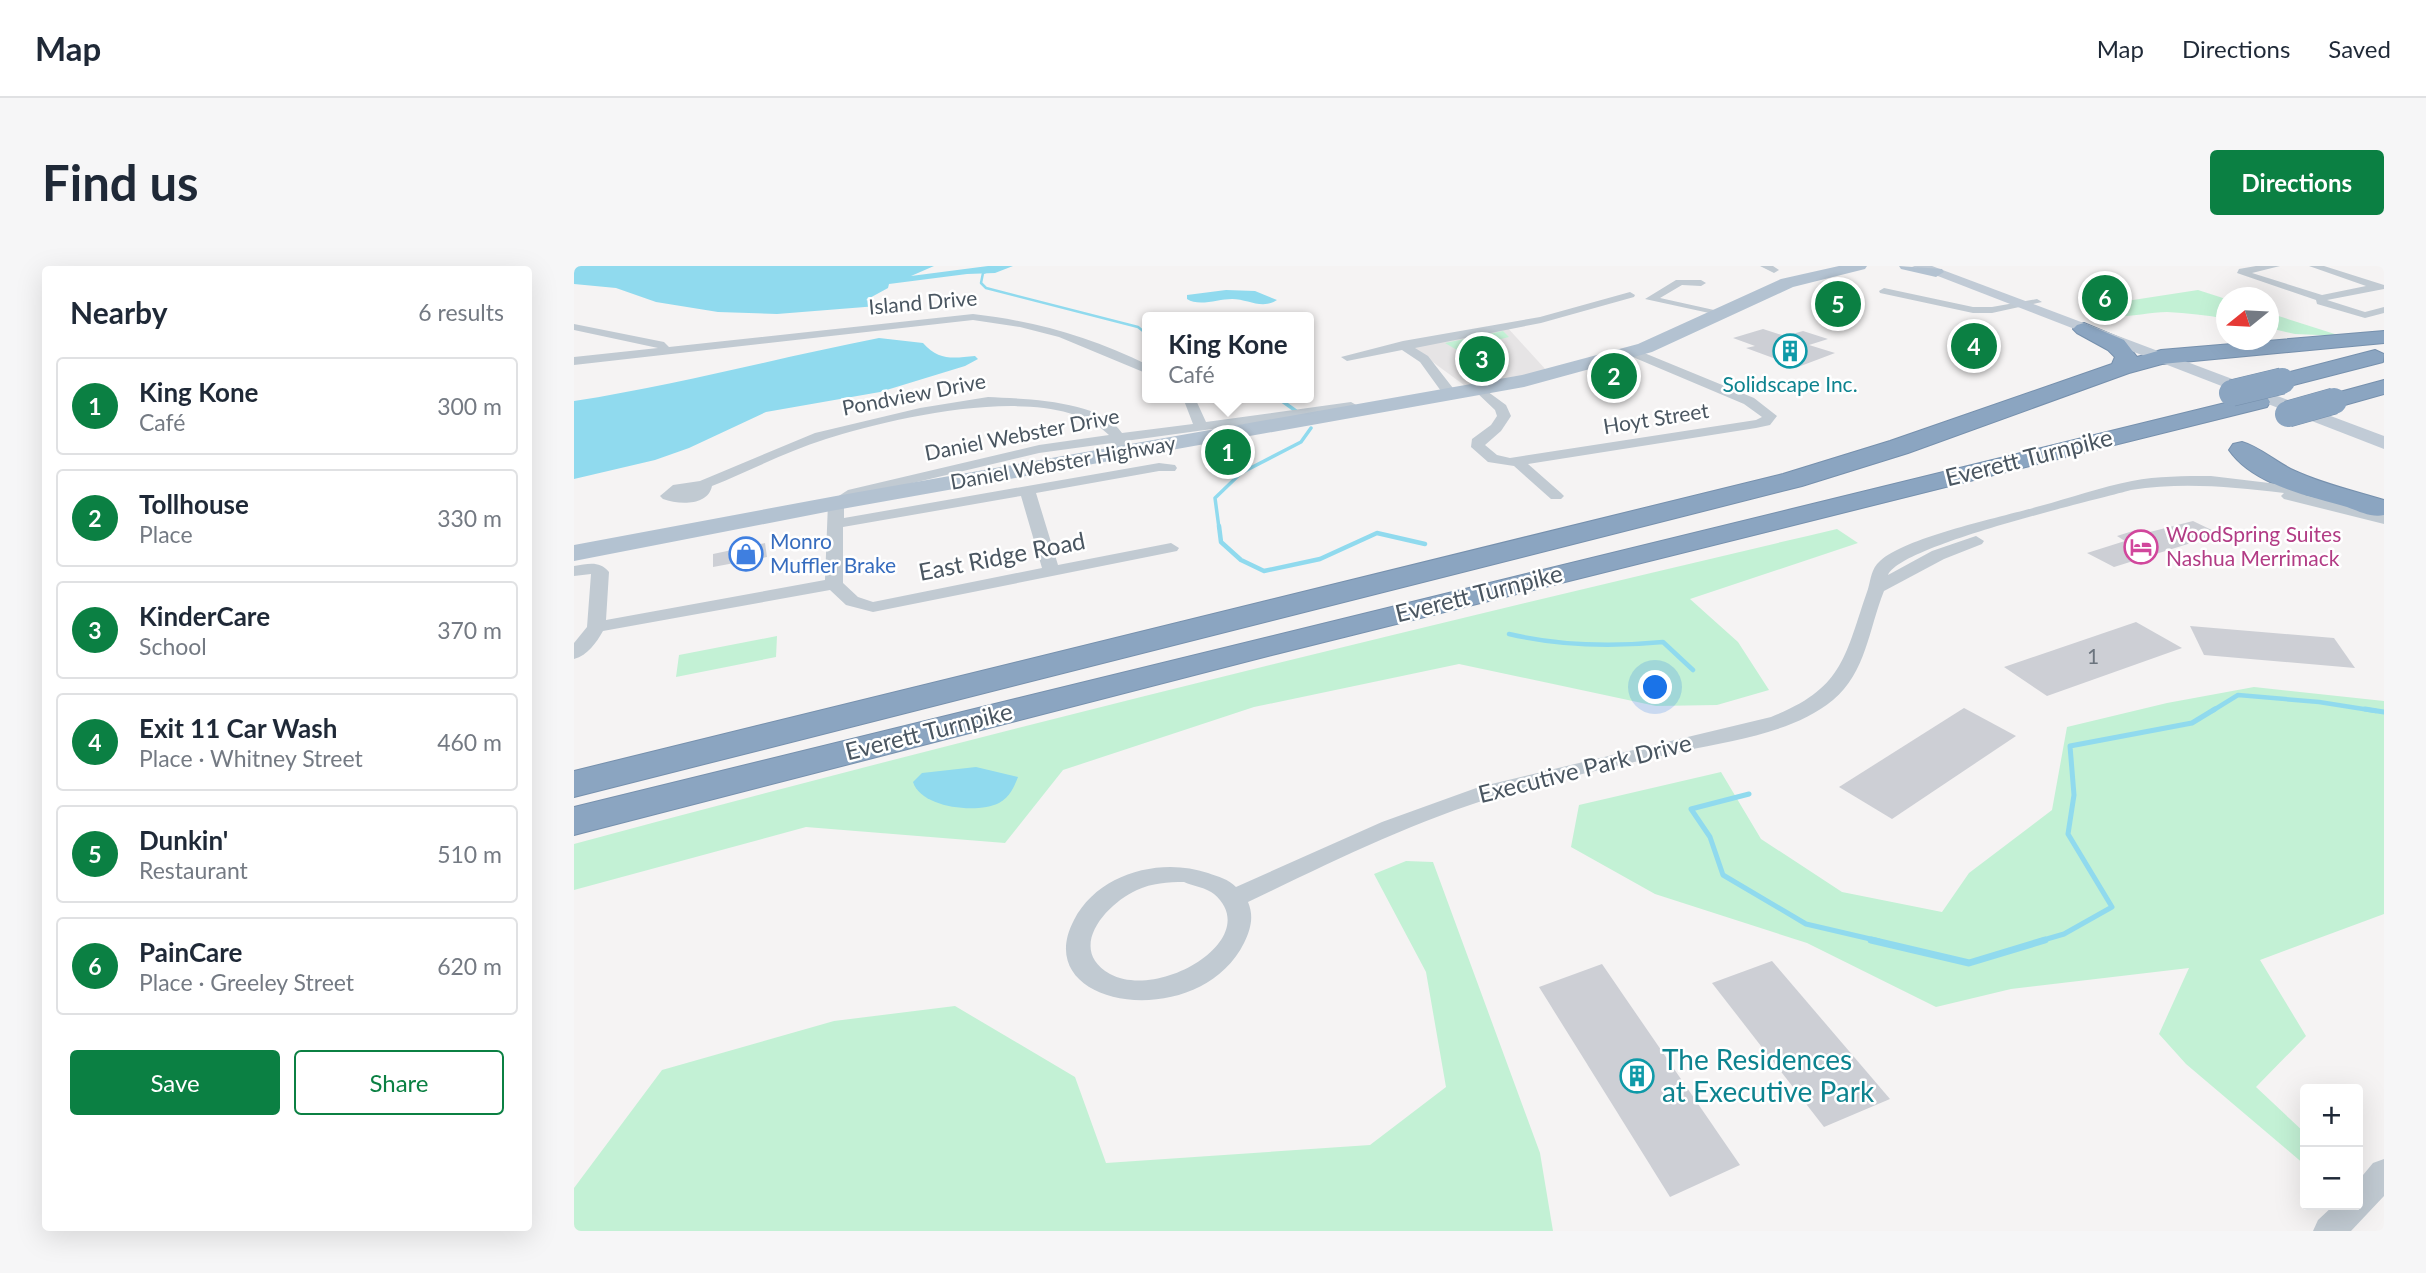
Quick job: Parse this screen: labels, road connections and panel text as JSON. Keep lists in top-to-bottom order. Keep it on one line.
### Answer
{"streets":{"highway":["Everett Turnpike"],"main road":["Daniel Webster Highway"],"street":["Island Drive","Pondview Drive","Hoyt Street","Daniel Webster Drive","East Ridge Road","Executive Park Drive"]},"crossings":[["Pondview Drive","Daniel Webster Drive"],["Pondview Drive","Daniel Webster Highway"],["Hoyt Street","Daniel Webster Highway"],["Daniel Webster Drive","Daniel Webster Highway"]],"places":{"building":["Solidscape Inc.","The Residences at Executive Park"],"hotel":["WoodSpring Suites Nashua Merrimack"],"shop":["Monro Muffler Brake"]},"house_numbers":["1"],"north":"left","page":{"header":"Map","nav":["Map","Directions","Saved"],"buttons":["Directions",["Save","Share"]],"title":"Find us","heading":["Nearby","6 results"],"pins":["6","5","4","3","2","1"],"popup":["King Kone","Café"],"list":[{"mark":"1","name":"King Kone","note":"Café","value":"300 m"},{"mark":"2","name":"Tollhouse","note":"Place","value":"330 m"},{"mark":"3","name":"KinderCare","note":"School","value":"370 m"},{"mark":"4","name":"Exit 11 Car Wash","note":"Place · Whitney Street","value":"460 m"},{"mark":"5","name":"Dunkin'","note":"Restaurant","value":"510 m"},{"mark":"6","name":"PainCare","note":"Place · Greeley Street","value":"620 m"}],"map_buttons":["+","−"]}}
